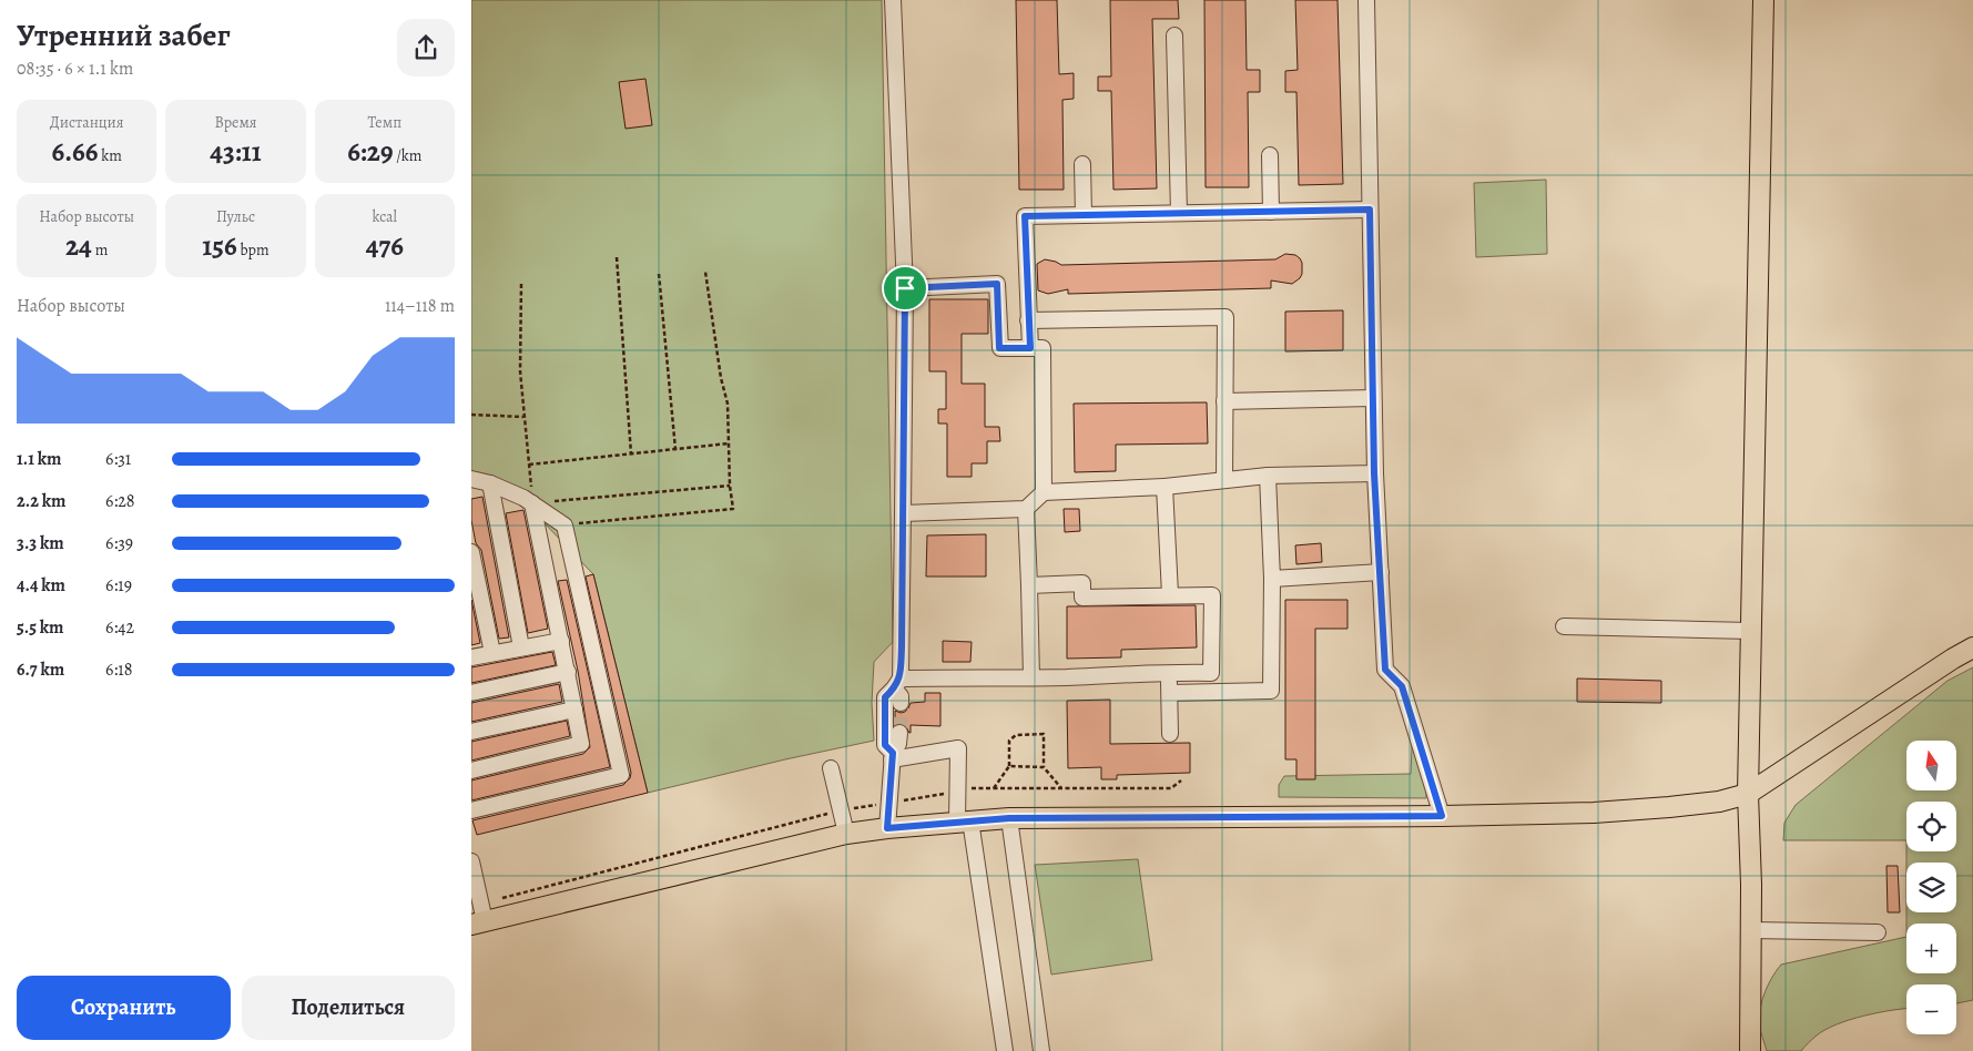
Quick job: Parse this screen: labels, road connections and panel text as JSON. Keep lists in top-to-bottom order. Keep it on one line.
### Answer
{"north":"top","page":{"heading":["Утренний забег","08:35 · 6 × 1.1 km"],"stats":[["Дистанция","6.66 km"],["Время","43:11"],["Темп","6:29 /km"],["Набор высоты","24 m"],["Пульс","156 bpm"],["kcal","476"]],"chart":["Набор высоты","114–118 m"],"list":[{"name":"1.1 km","note":"6:31"},{"name":"2.2 km","note":"6:28"},{"name":"3.3 km","note":"6:39"},{"name":"4.4 km","note":"6:19"},{"name":"5.5 km","note":"6:42"},{"name":"6.7 km","note":"6:18"}],"map_buttons":["+","−"],"buttons":["Сохранить","Поделиться"]}}
